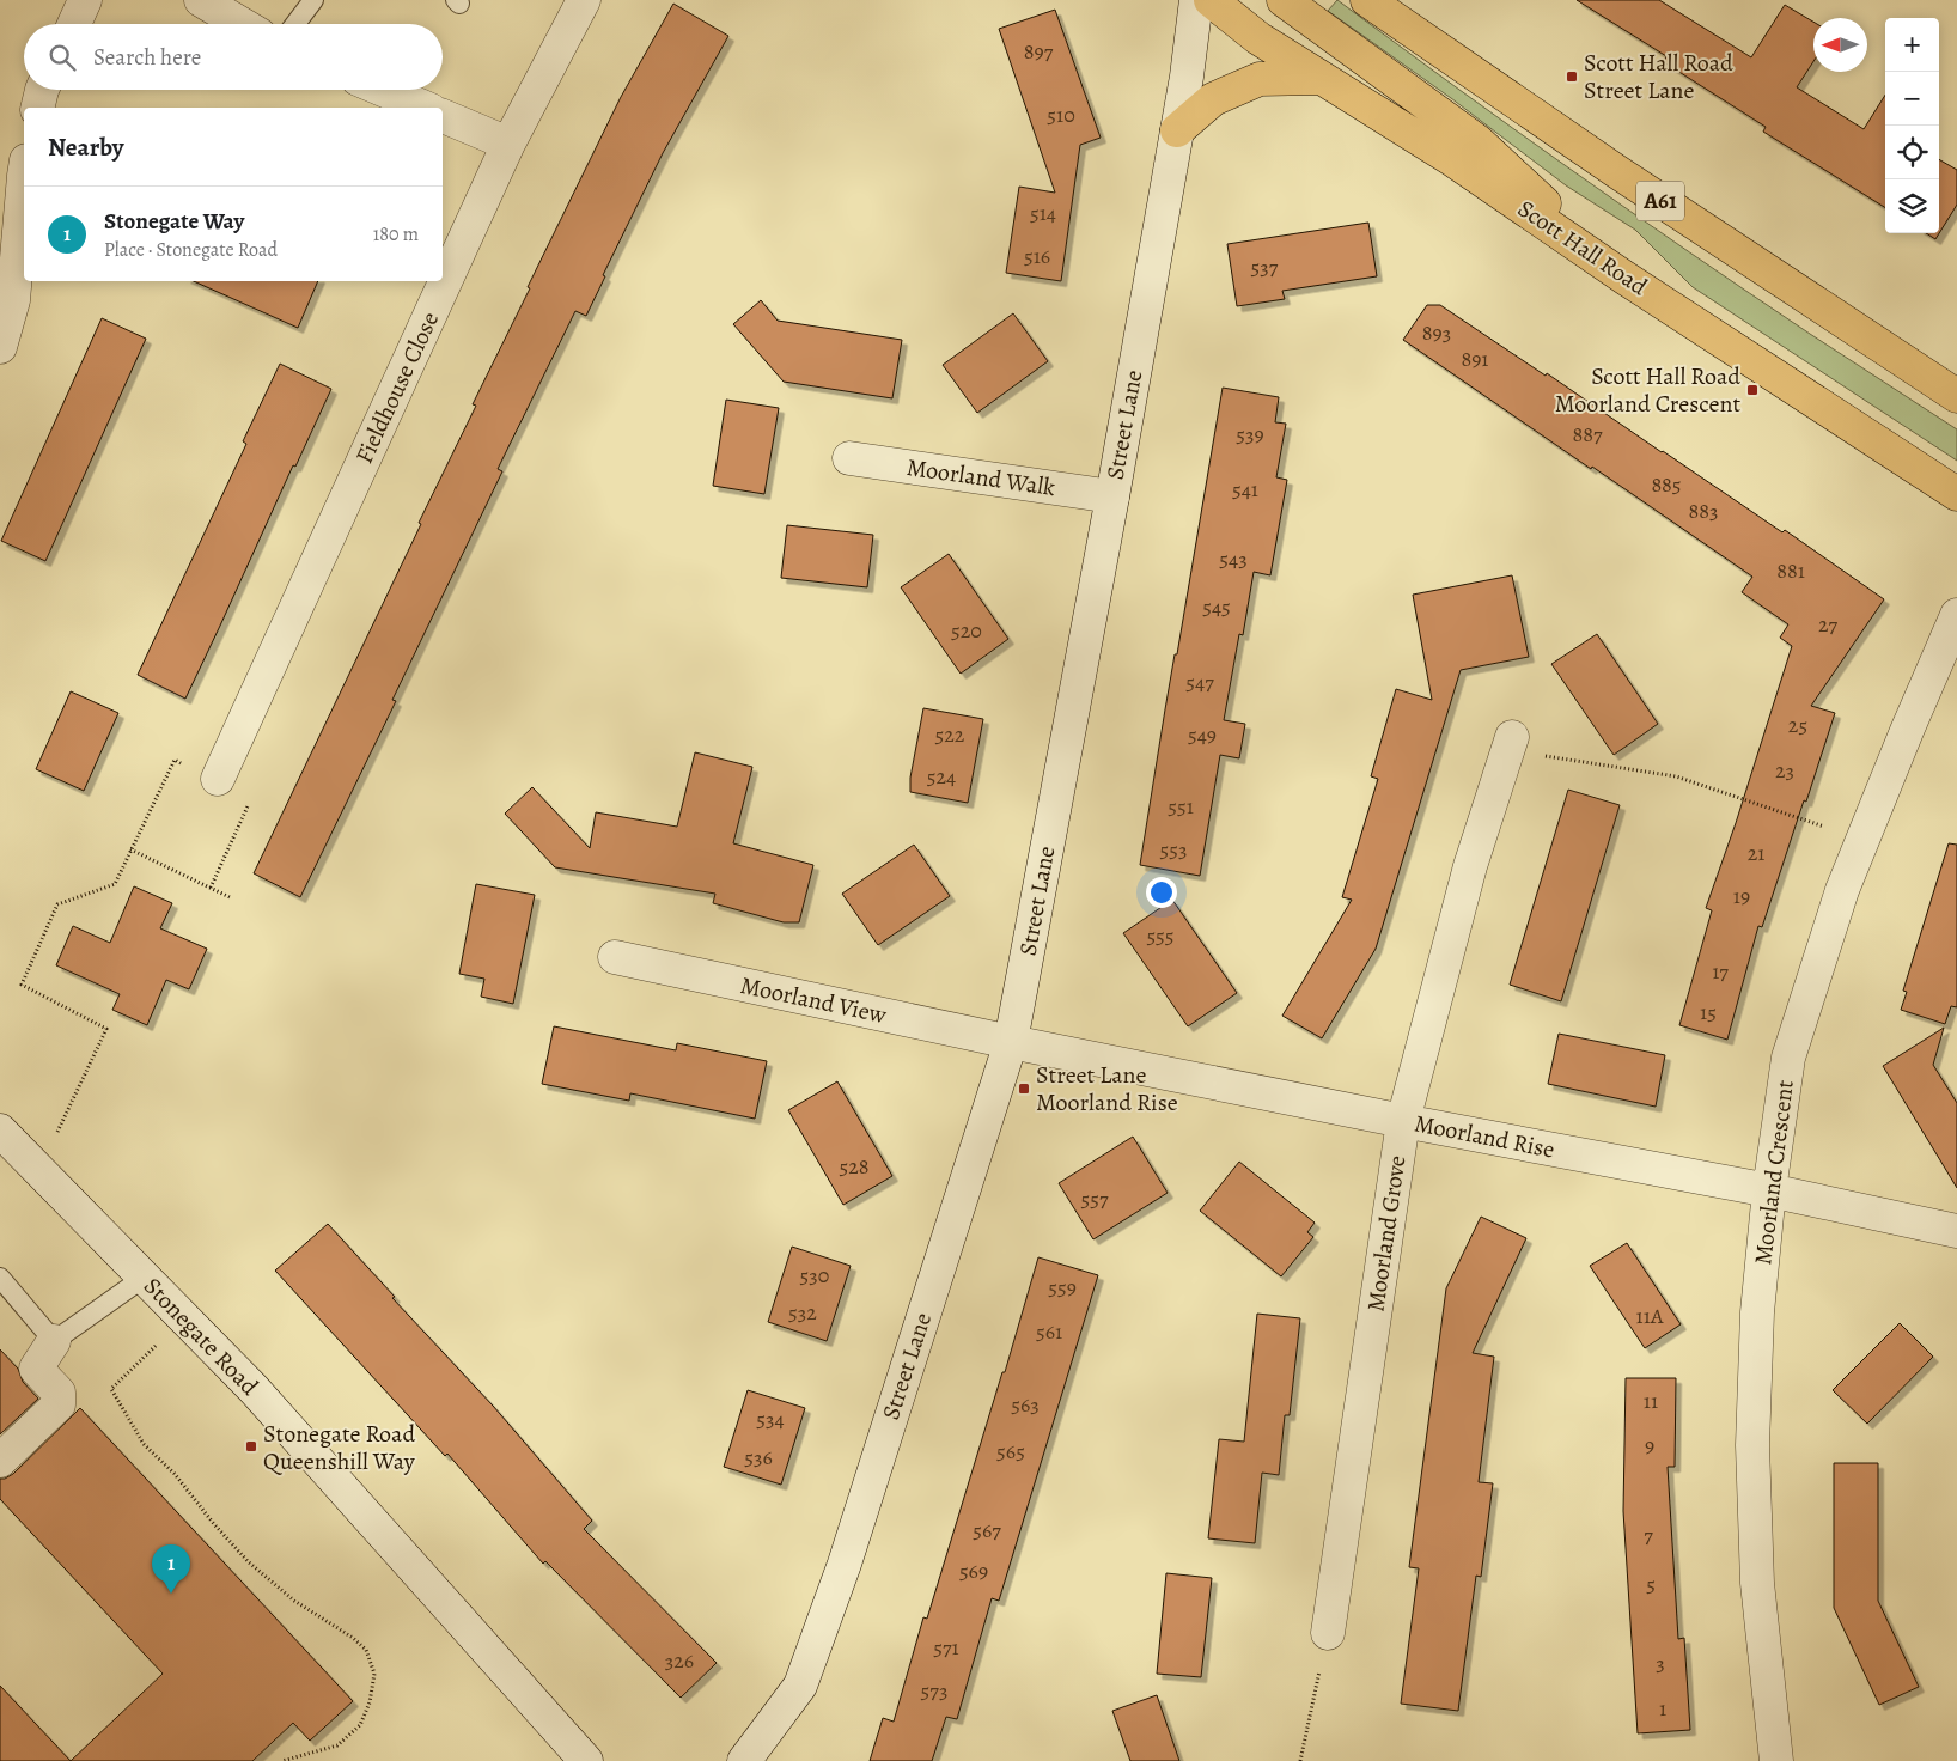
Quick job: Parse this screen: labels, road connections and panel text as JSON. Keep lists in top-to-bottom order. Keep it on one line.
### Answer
{"streets":{"highway":["A61","Scott Hall Road"],"street":["Fieldhouse Close","Street Lane","Moorland Walk","Moorland View","Moorland Rise","Moorland Crescent","Moorland Grove","Stonegate Road"]},"crossings":[["Street Lane","Moorland Walk"],["Street Lane","Moorland View"],["Street Lane","Moorland Rise"],["Moorland View","Moorland Rise"],["Moorland Rise","Moorland Crescent"],["Moorland Rise","Moorland Grove"]],"places":{"transit":["Scott Hall Road Street Lane","Scott Hall Road Moorland Crescent","Street Lane Moorland Rise","Stonegate Road Queenshill Way"]},"house_numbers":["897","510","514","516","537","893","891","539","887","885","541","883","543","881","545","27","520","547","25","522","549","23","524","551","553","21","19","555","17","15","528","557","530","559","532","11A","561","11","563","534","9","565","536","567","7","569","5","571","326","3","573","1"],"north":"left","page":{"map_buttons":["+","−"],"search":"Search here","heading":"Nearby","list":[{"mark":"1","name":"Stonegate Way","note":"Place · Stonegate Road","value":"180 m"}],"pins":"1"}}
